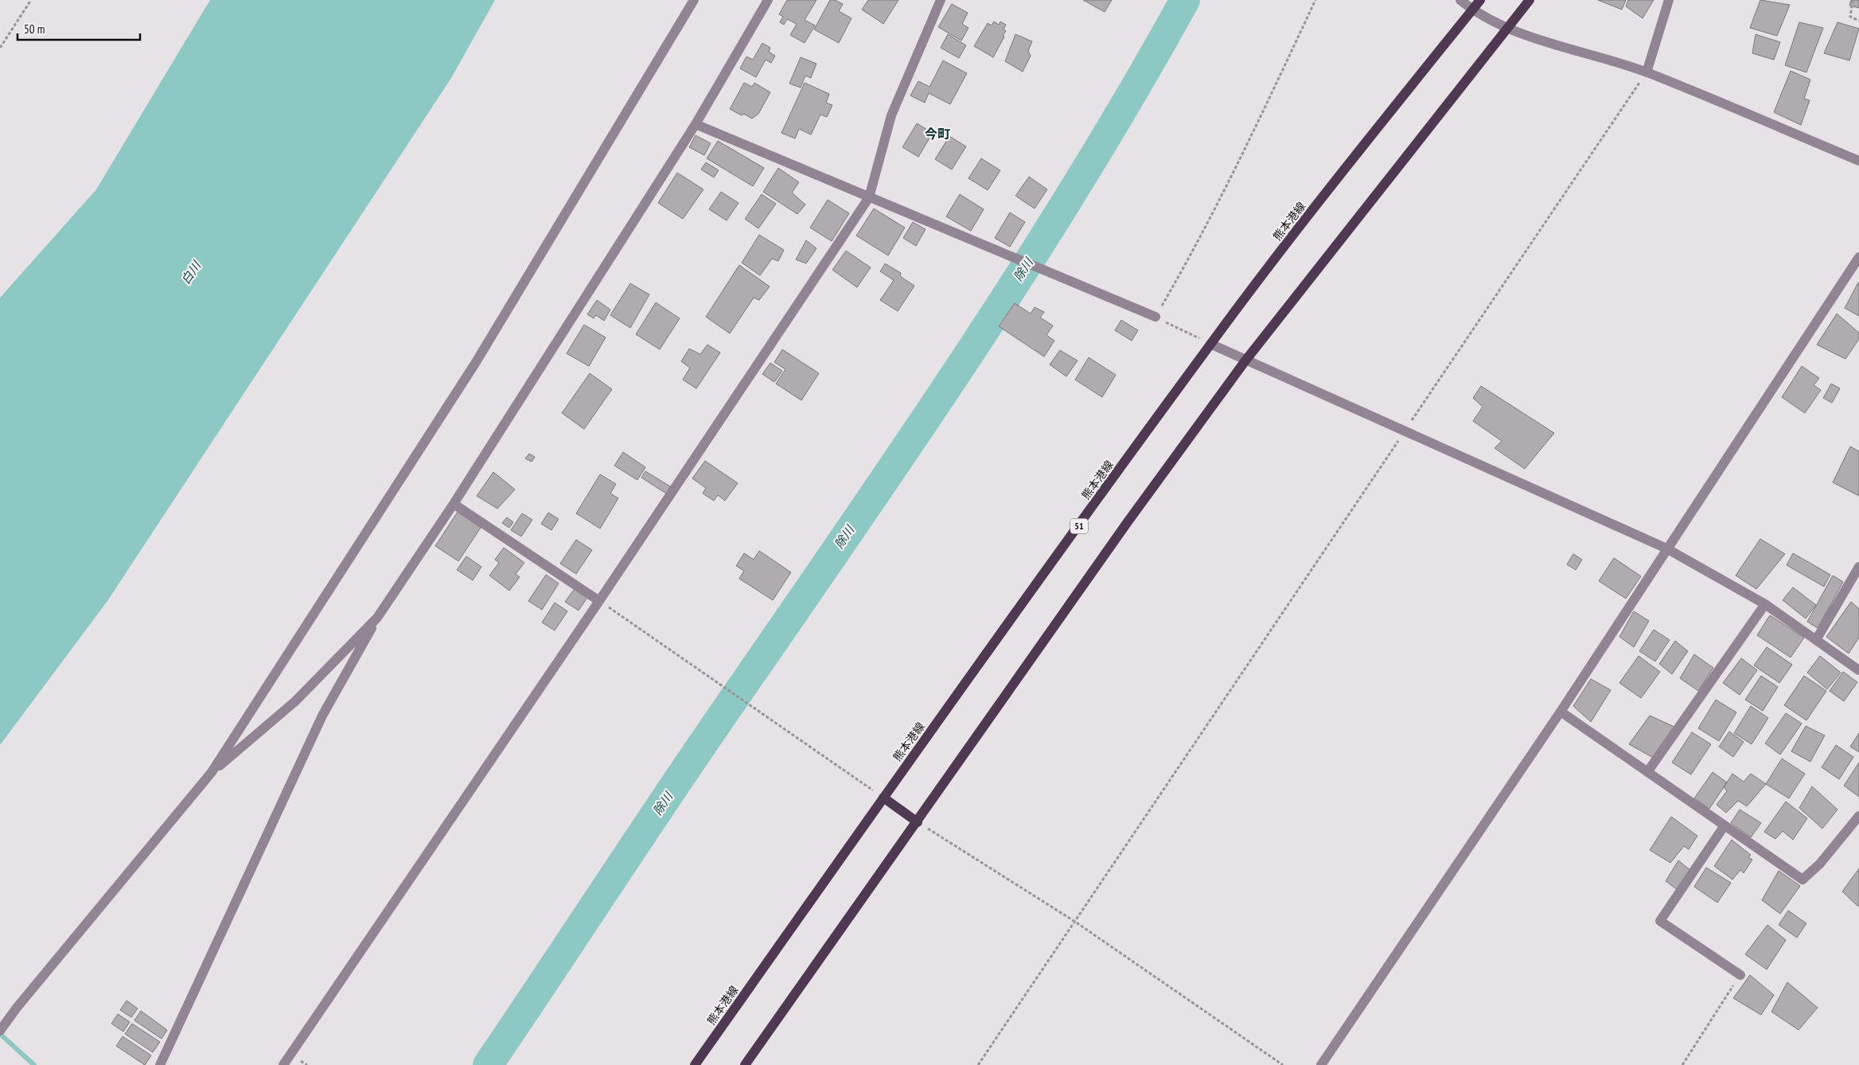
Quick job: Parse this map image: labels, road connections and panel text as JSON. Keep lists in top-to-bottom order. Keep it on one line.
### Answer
{"streets":{"main road":["熊本港線","51"]},"districts":["今町"],"water":["除川","白川"],"scale_bar":"50 m"}
